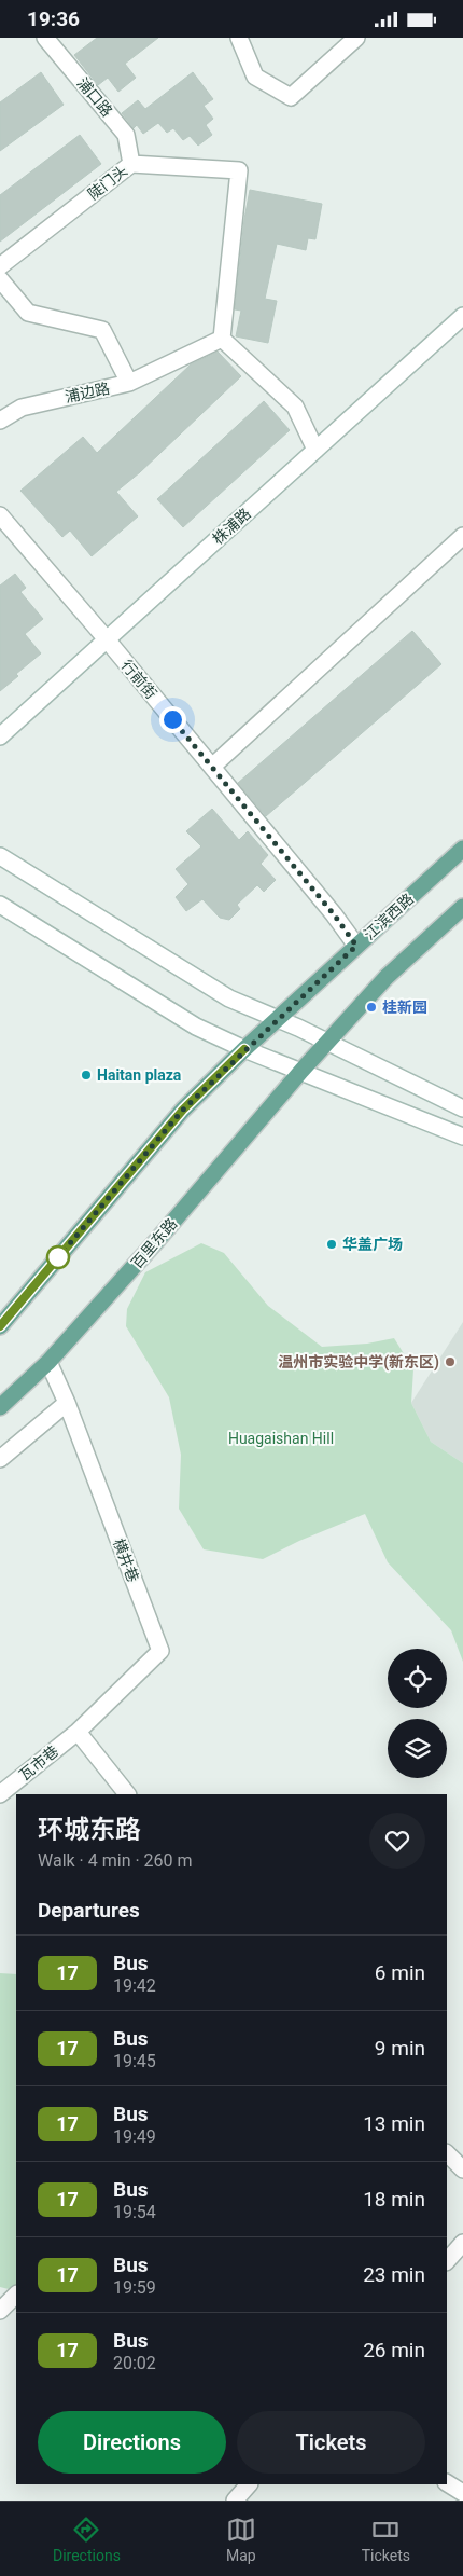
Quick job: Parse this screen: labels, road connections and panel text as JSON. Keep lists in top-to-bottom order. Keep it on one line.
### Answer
{"streets":{"main road":["江滨西路","百里东路"],"street":["浦口路","陡门头","浦边路","株浦路","行前街","横井巷","瓦市巷"]},"crossings":[["浦口路","陡门头"],["株浦路","行前街"],["行前街","江滨西路"],["百里东路","横井巷"],["横井巷","瓦市巷"]],"parks":["Huagaishan Hill"],"places":["桂新园","Haitan plaza","华盖广场","温州市实验中学(新东区)"],"lines":["bus line 17"],"page":{"status":"19:36","heading":[["环城东路","Walk · 4 min · 260 m"],"Departures"],"list":[{"mark":"17","name":"Bus","note":"19:42","value":"6 min"},{"mark":"17","name":"Bus","note":"19:45","value":"9 min"},{"mark":"17","name":"Bus","note":"19:49","value":"13 min"},{"mark":"17","name":"Bus","note":"19:54","value":"18 min"},{"mark":"17","name":"Bus","note":"19:59","value":"23 min"},{"mark":"17","name":"Bus","note":"20:02","value":"26 min"}],"buttons":["Directions","Tickets"],"tabs":["Directions","Map","Tickets"]}}
